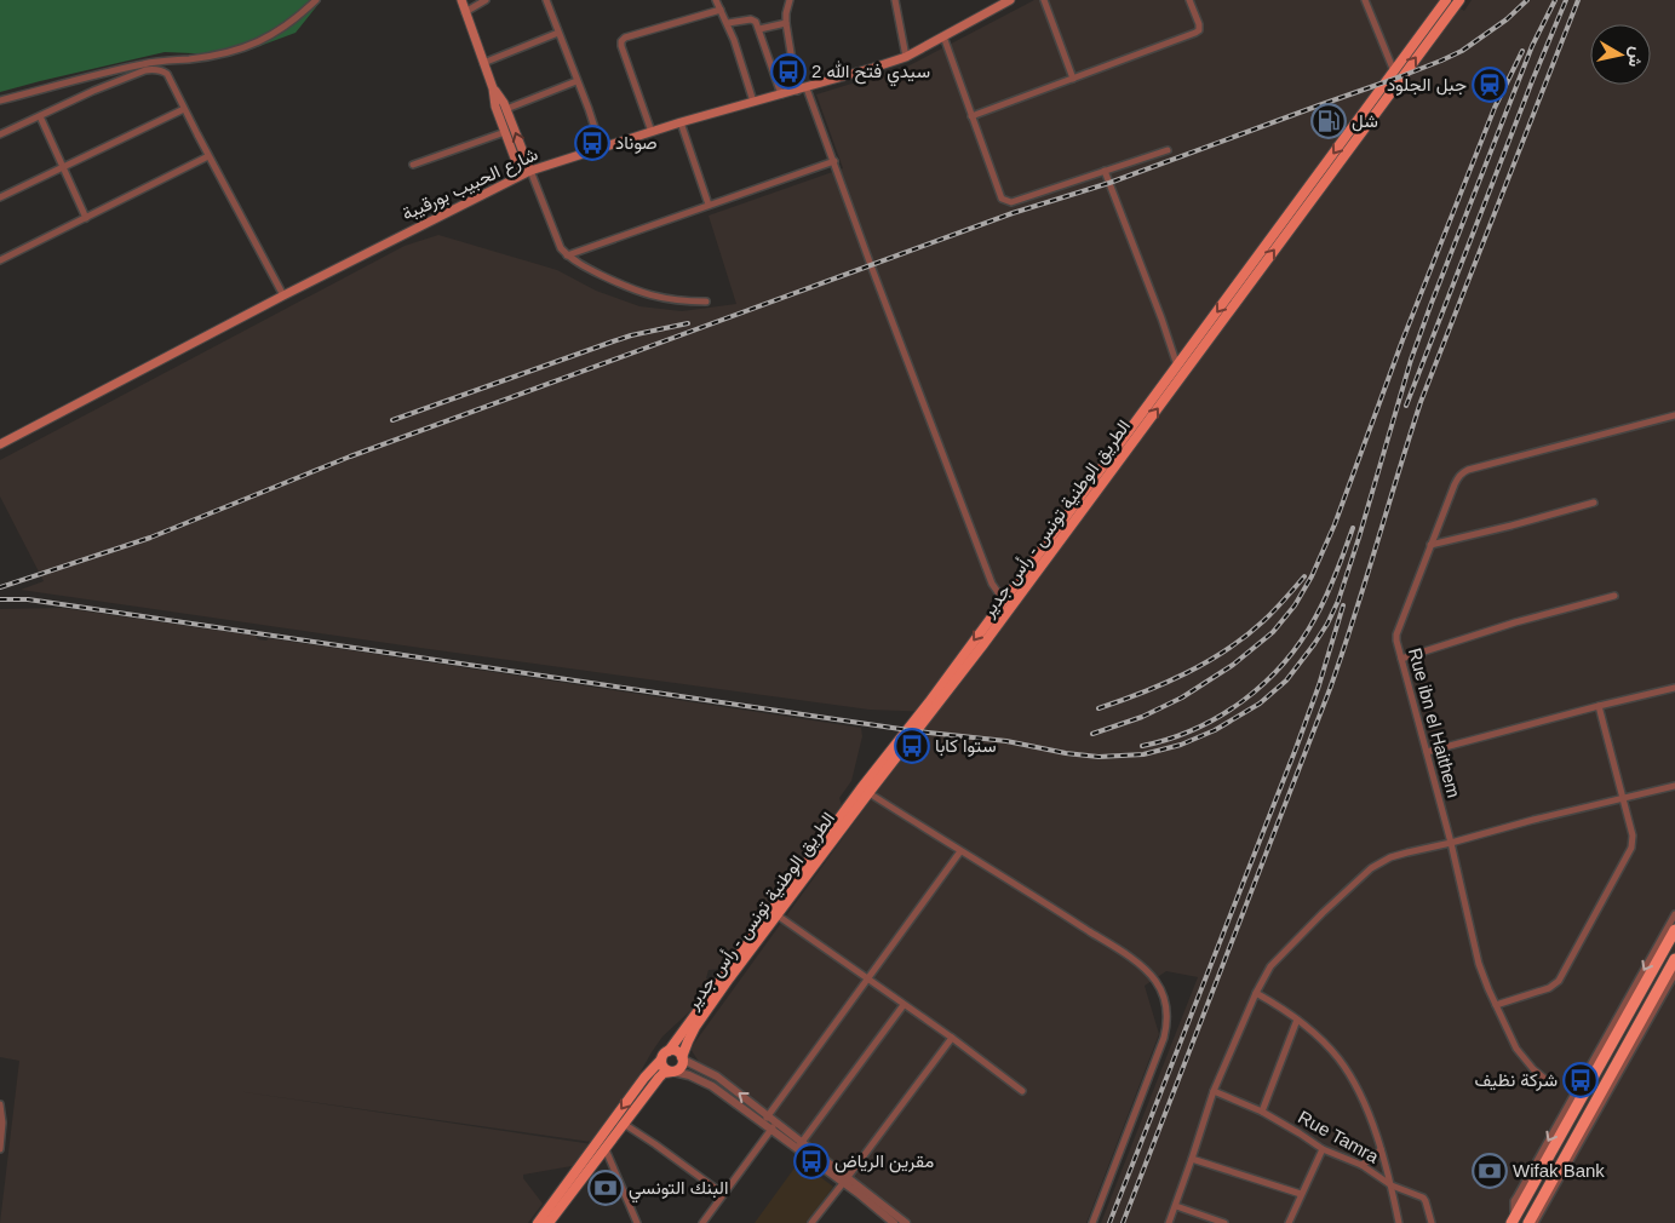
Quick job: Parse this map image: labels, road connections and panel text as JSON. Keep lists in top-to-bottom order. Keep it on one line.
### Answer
{"streets":{"main road":["شارع الحبيب بورقيبة","الطريق الوطنية تونس - رأس جدير"],"street":["Rue ibn el Haithem","Rue Tamra"]},"places":{"bus stop":["2 سيدي فتح الله","صوناد","ستوا كابا","شركة نظيف","مقرين الرياض"],"station":["جبل الجلود"],"fuel station":["شل"],"bank":["Wifak Bank","البنك التونسي"]},"north":"right"}
